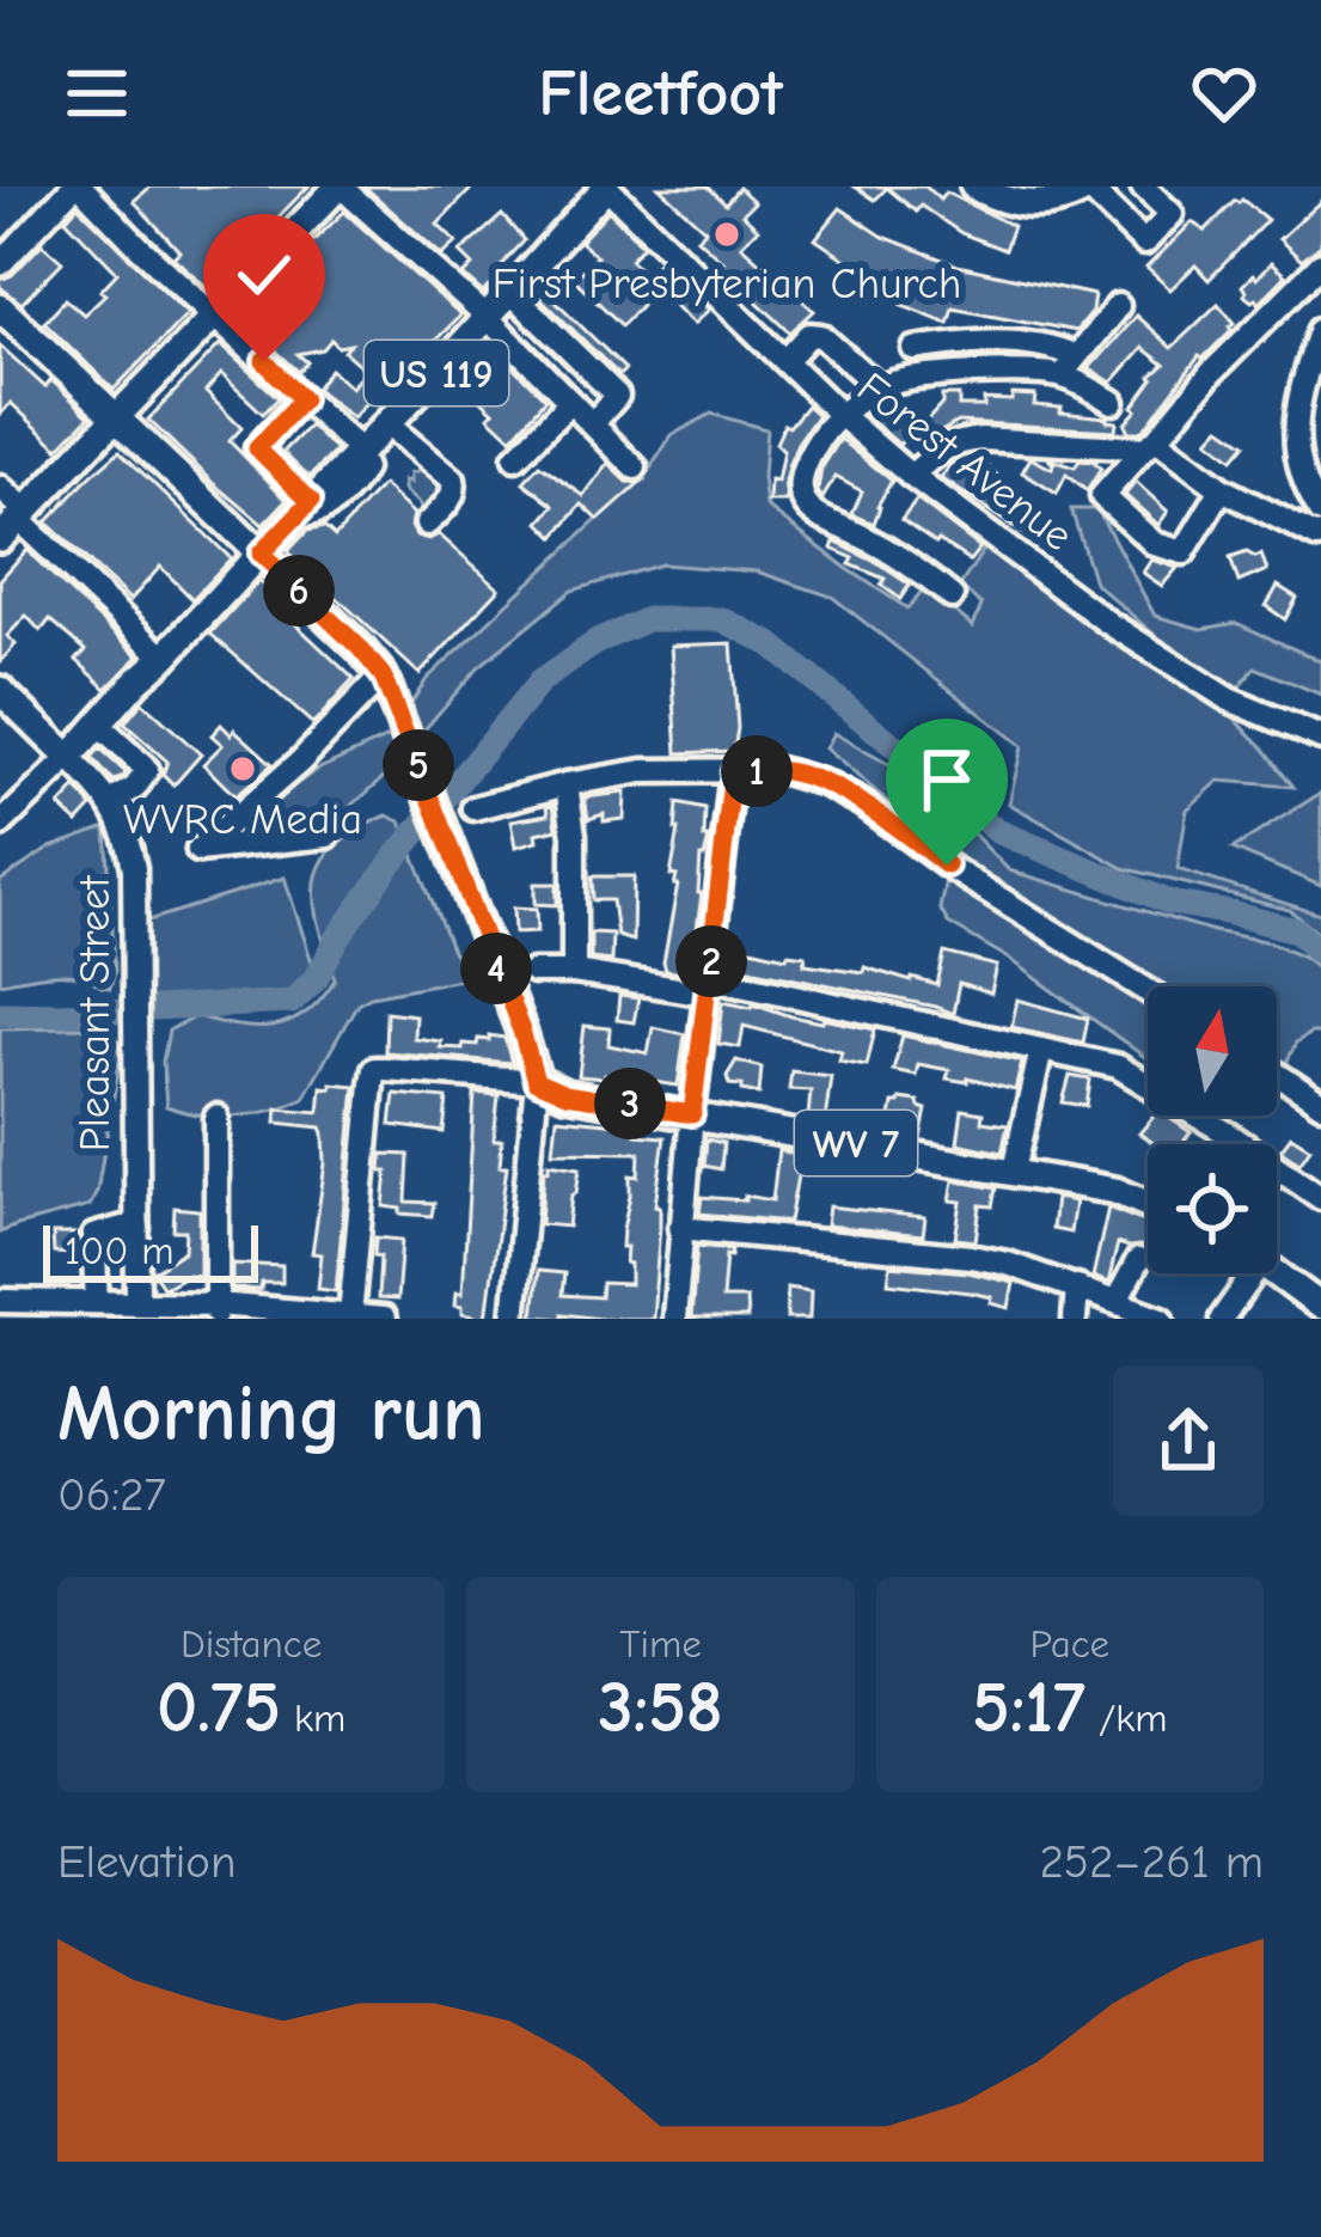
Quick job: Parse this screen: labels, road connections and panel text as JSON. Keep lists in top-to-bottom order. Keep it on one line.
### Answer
{"streets":{"main road":["US 119","Pleasant Street","WV 7"],"street":["Forest Avenue"]},"crossings":[["US 119","Forest Avenue"],["US 119","Pleasant Street"]],"places":["First Presbyterian Church","WVRC Media"],"scale_bar":"100 m","north":"top","page":{"header":"Fleetfoot","pins":["6","5","1","2","4","3"],"scale":"100 m","heading":["Morning run","06:27"],"stats":[["Distance","0.75 km"],["Time","3:58"],["Pace","5:17 /km"]],"chart":["Elevation","252–261 m"]}}
